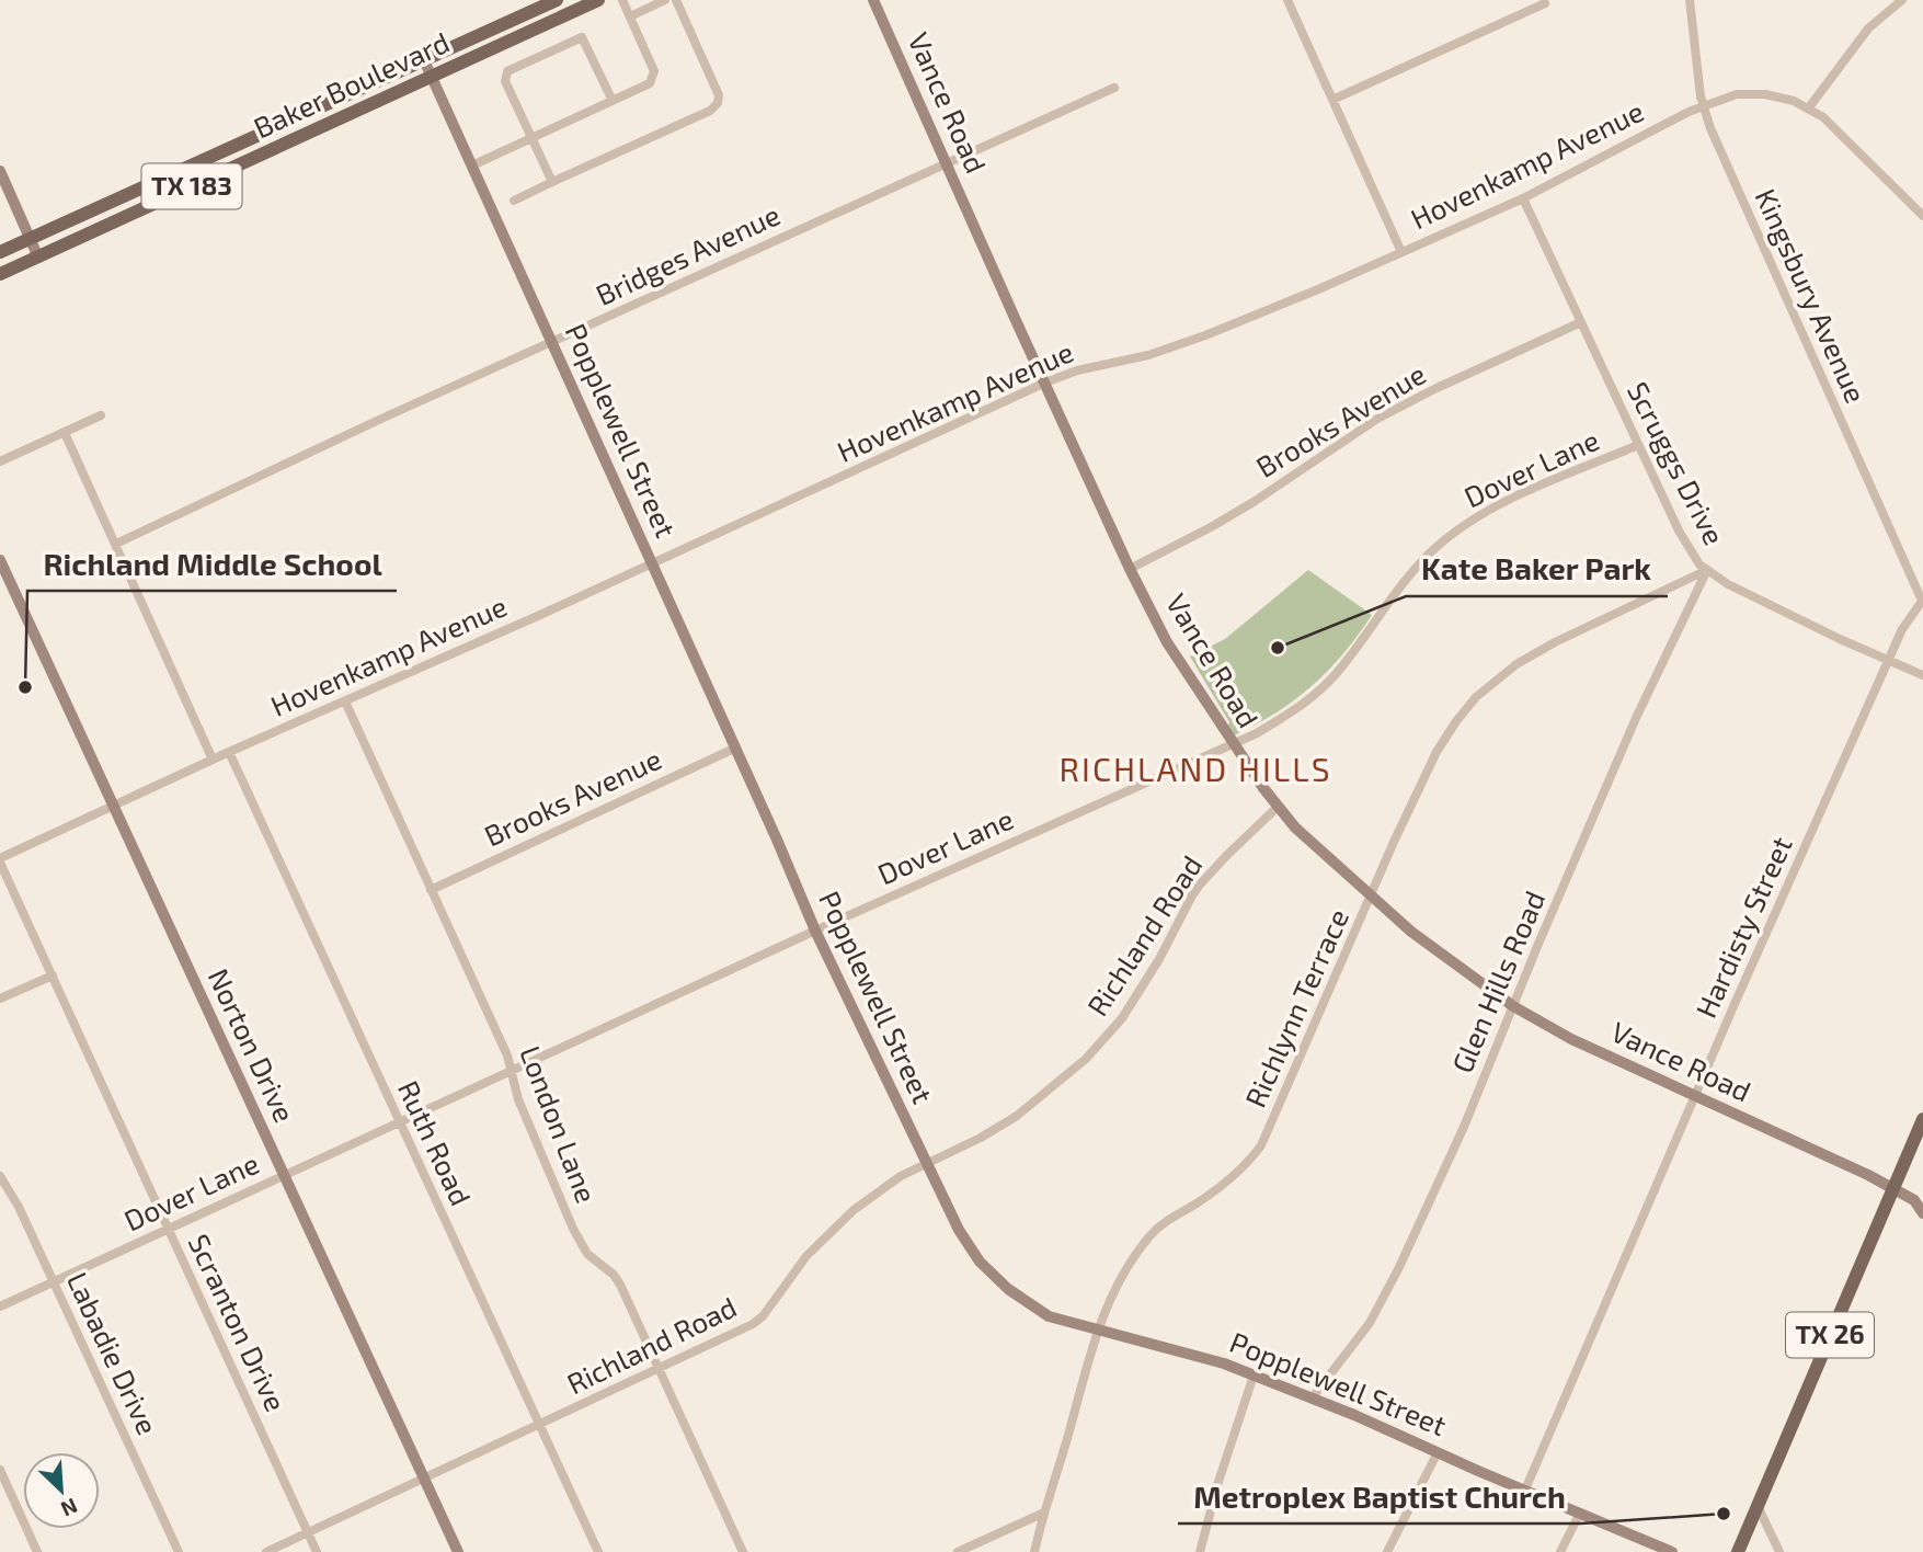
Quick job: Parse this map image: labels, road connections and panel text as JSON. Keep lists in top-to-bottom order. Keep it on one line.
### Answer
{"streets":{"main road":["Baker Boulevard","TX 183","TX 26"],"street":["Vance Road","Hovenkamp Avenue","Bridges Avenue","Kingsbury Avenue","Brooks Avenue","Popplewell Street","Scruggs Drive","Dover Lane","Hardisty Street","Richland Road","Glen Hills Road","Richlynn Terrace","Norton Drive","London Lane","Ruth Road","Scranton Drive","Labadie Drive"]},"crossings":[["Baker Boulevard","Popplewell Street"],["Vance Road","Hovenkamp Avenue"],["Vance Road","Bridges Avenue"],["Vance Road","Brooks Avenue"],["Vance Road","Dover Lane"],["Vance Road","Hardisty Street"],["Vance Road","Richland Road"],["Vance Road","Glen Hills Road"],["Vance Road","Richlynn Terrace"],["Vance Road","TX 26"],["Hovenkamp Avenue","Kingsbury Avenue"],["Hovenkamp Avenue","Popplewell Street"],["Hovenkamp Avenue","Scruggs Drive"],["Hovenkamp Avenue","Norton Drive"],["Hovenkamp Avenue","London Lane"],["Hovenkamp Avenue","Ruth Road"],["Hovenkamp Avenue","Scranton Drive"],["Bridges Avenue","Popplewell Street"],["Kingsbury Avenue","Hardisty Street"],["Brooks Avenue","Popplewell Street"],["Brooks Avenue","Scruggs Drive"],["Brooks Avenue","London Lane"],["Popplewell Street","Dover Lane"],["Popplewell Street","Hardisty Street"],["Popplewell Street","Richland Road"],["Popplewell Street","Glen Hills Road"],["Popplewell Street","Richlynn Terrace"],["Scruggs Drive","Dover Lane"],["Scruggs Drive","Hardisty Street"],["Scruggs Drive","Glen Hills Road"],["Scruggs Drive","Richlynn Terrace"],["Dover Lane","Norton Drive"],["Dover Lane","London Lane"],["Dover Lane","Ruth Road"],["Dover Lane","Scranton Drive"],["Dover Lane","Labadie Drive"],["Richland Road","Norton Drive"],["Richland Road","London Lane"],["Richland Road","Ruth Road"],["Richland Road","Scranton Drive"],["Glen Hills Road","Richlynn Terrace"]],"districts":["RICHLAND HILLS"],"places":["Kate Baker Park","Richland Middle School","Metroplex Baptist Church"],"north":"bottom right"}
